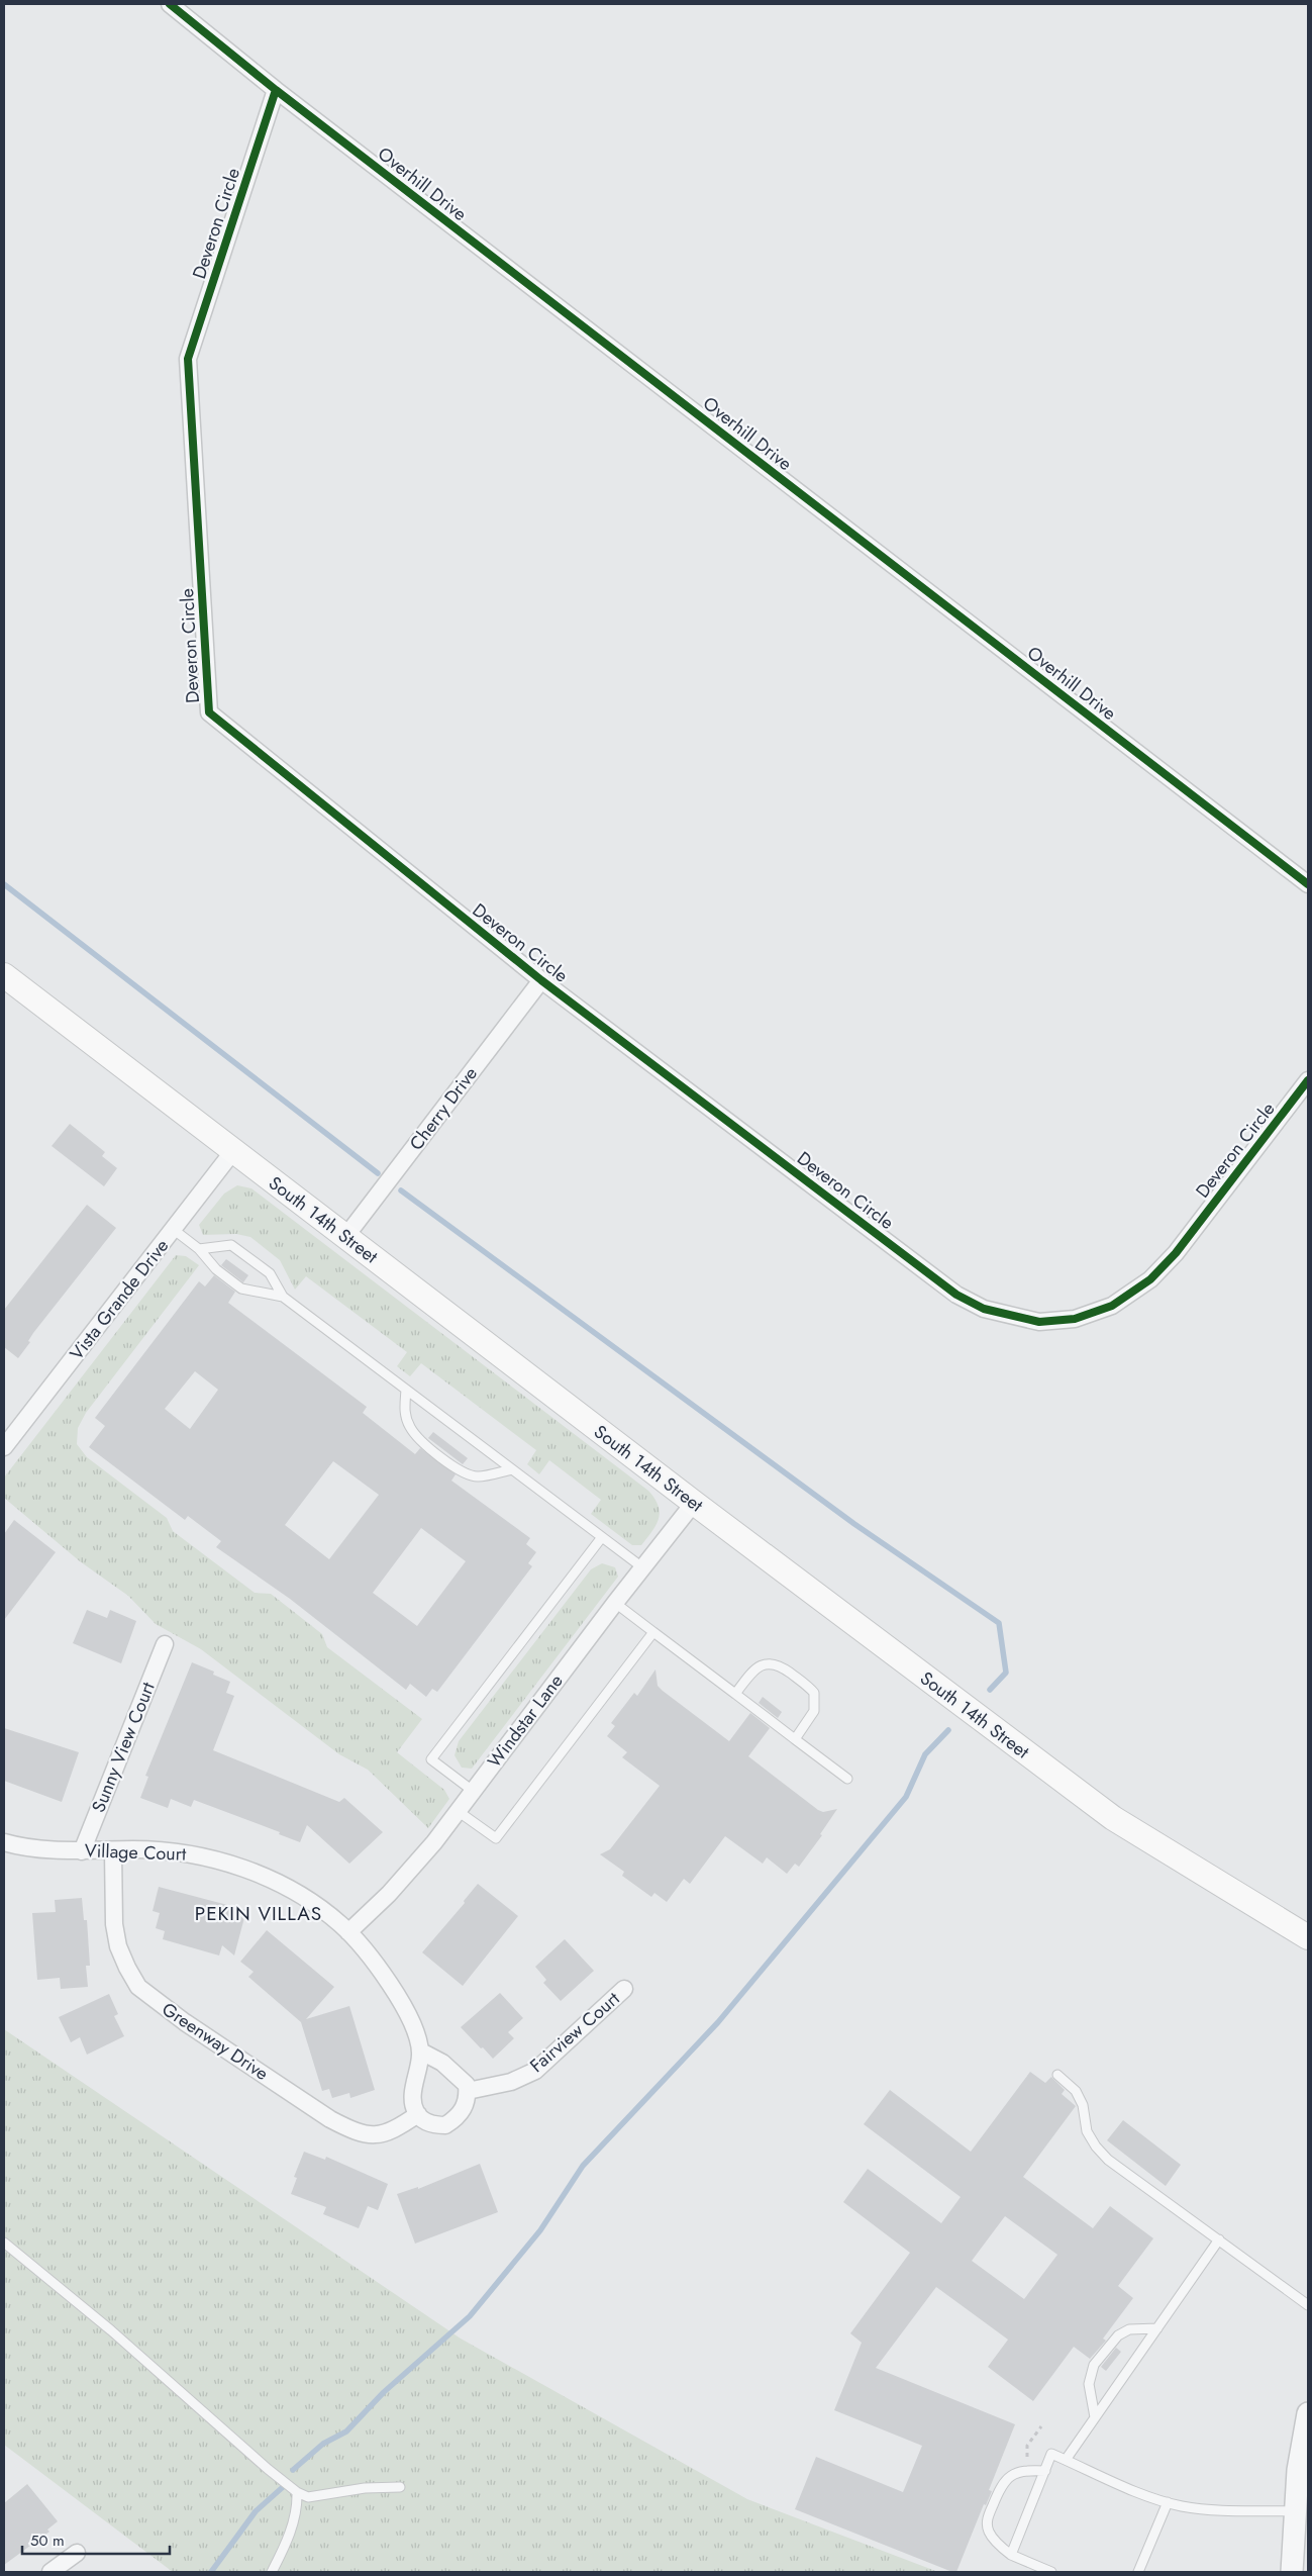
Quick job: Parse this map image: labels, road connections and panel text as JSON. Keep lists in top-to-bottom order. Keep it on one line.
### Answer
{"streets":{"main road":["South 14th Street"],"street":["Overhill Drive","Deveron Circle","Cherry Drive","Vista Grande Drive","Windstar Lane","Sunny View Court","Village Court","Fairview Court","Greenway Drive"]},"crossings":[["Overhill Drive","Deveron Circle"],["Deveron Circle","Cherry Drive"],["Cherry Drive","South 14th Street"],["South 14th Street","Vista Grande Drive"],["South 14th Street","Windstar Lane"],["Windstar Lane","Village Court"],["Sunny View Court","Village Court"],["Village Court","Greenway Drive"]],"districts":["PEKIN VILLAS"],"scale_bar":"50 m"}
